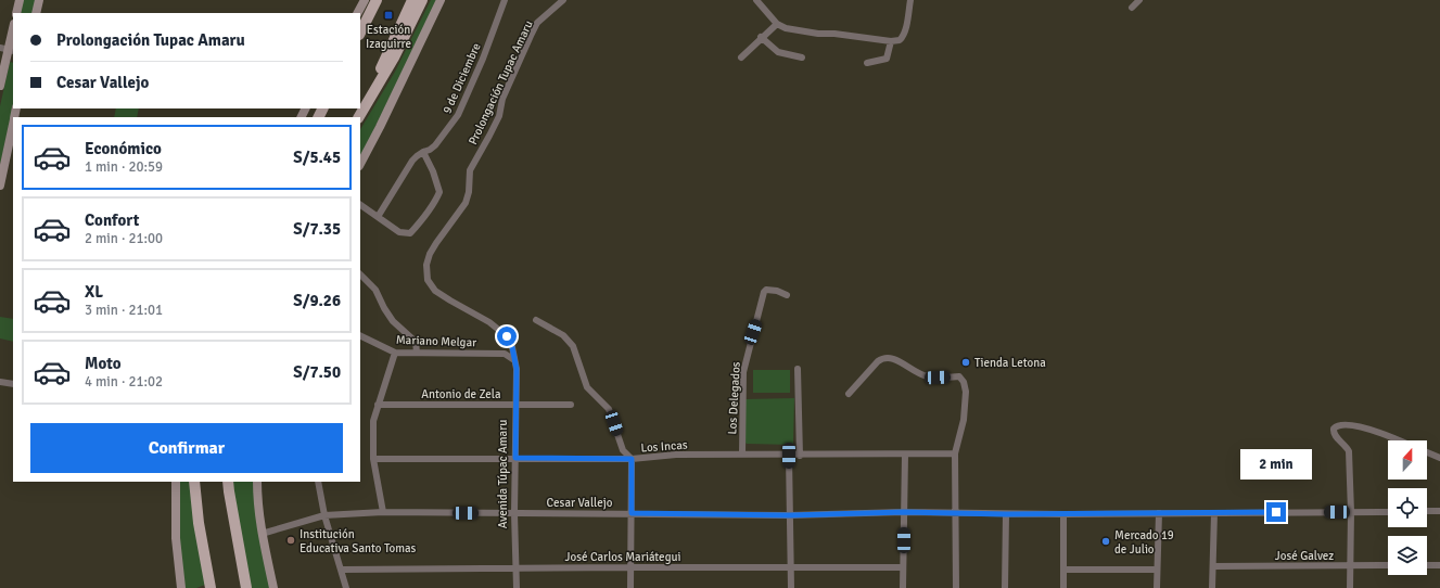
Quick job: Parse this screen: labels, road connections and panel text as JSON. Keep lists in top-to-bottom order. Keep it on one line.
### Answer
{"streets":{"street":["9 de Diciembre","Prolongación Tupac Amaru","Mariano Melgar","Antonio de Zela","Los Delegados","Los Incas","Avenida Túpac Amaru","Cesar Vallejo","José Galvez","José Carlos Mariátegui"]},"crossings":[["Prolongación Tupac Amaru","Mariano Melgar"],["Prolongación Tupac Amaru","Avenida Túpac Amaru"],["Mariano Melgar","Avenida Túpac Amaru"],["Antonio de Zela","Avenida Túpac Amaru"],["Los Delegados","Los Incas"],["Los Incas","Avenida Túpac Amaru"],["Avenida Túpac Amaru","Cesar Vallejo"],["Avenida Túpac Amaru","José Carlos Mariátegui"]],"places":{"transit":["Estación Izaguirre"],"other":["Tienda Letona","Institución Educativa Santo Tomas","Mercado 19 de Julio"]},"north":"top","page":{"banner":["Prolongación Tupac Amaru","Cesar Vallejo"],"list":[{"name":"Económico","note":"1 min · 20:59","value":"S/5.45"},{"name":"Confort","note":"2 min · 21:00","value":"S/7.35"},{"name":"XL","note":"3 min · 21:01","value":"S/9.26"},{"name":"Moto","note":"4 min · 21:02","value":"S/7.50"}],"buttons":"Confirmar","bubble":"2 min"}}
